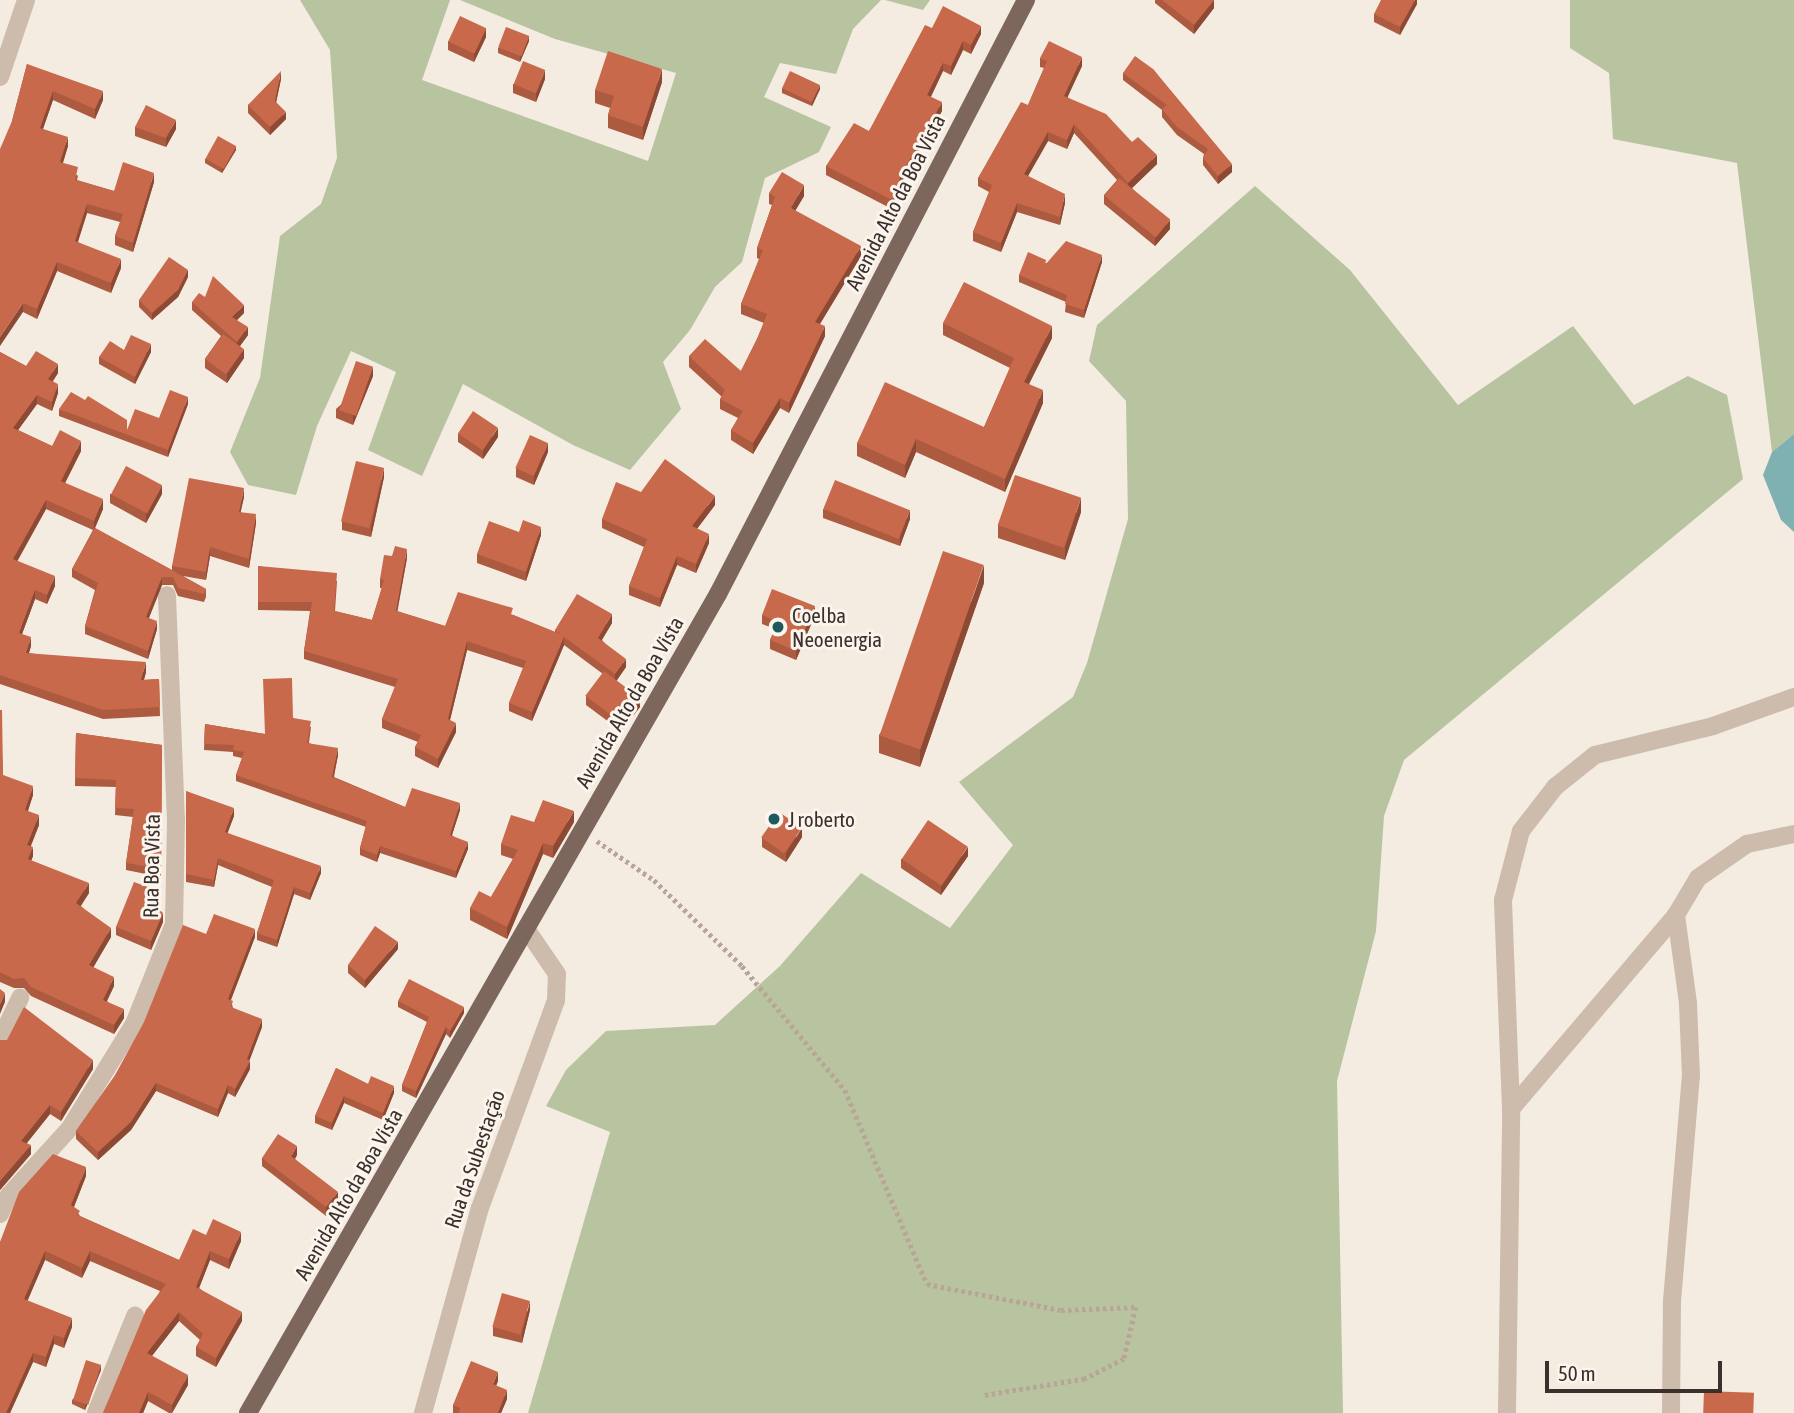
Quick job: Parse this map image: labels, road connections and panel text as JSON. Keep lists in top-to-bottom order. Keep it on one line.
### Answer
{"streets":{"main road":["Avenida Alto da Boa Vista"],"street":["Rua Boa Vista","Rua da Subestação"]},"crossings":[["Avenida Alto da Boa Vista","Rua da Subestação"]],"places":["Coelba Neoenergia","J roberto"],"scale_bar":"50 m"}
